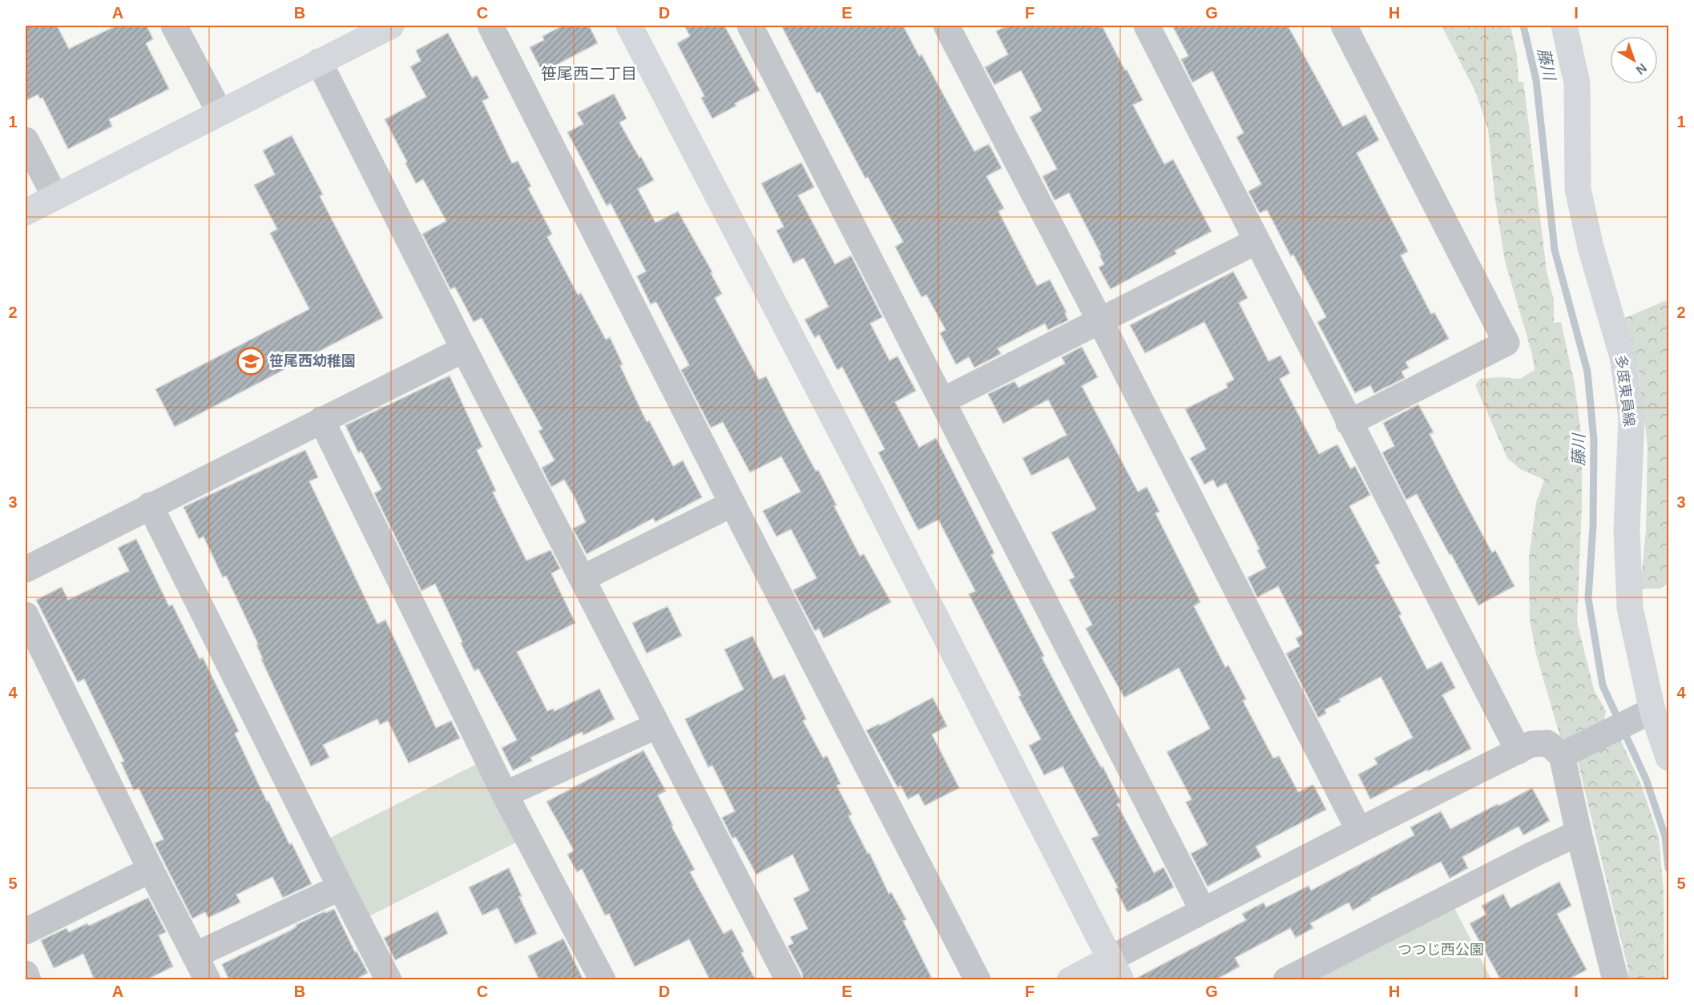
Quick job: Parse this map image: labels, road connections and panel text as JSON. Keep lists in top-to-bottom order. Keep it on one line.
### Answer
{"streets":{"street":["多度東員線"]},"districts":["笹尾西二丁目"],"water":["藤川"],"parks":["つつじ西公園"],"places":{"school or university":["笹尾西幼稚園"]},"north":"bottom right","grid":{"columns":["A","B","C","D","E","F","G","H","I"],"rows":["1","2","3","4","5"]}}
